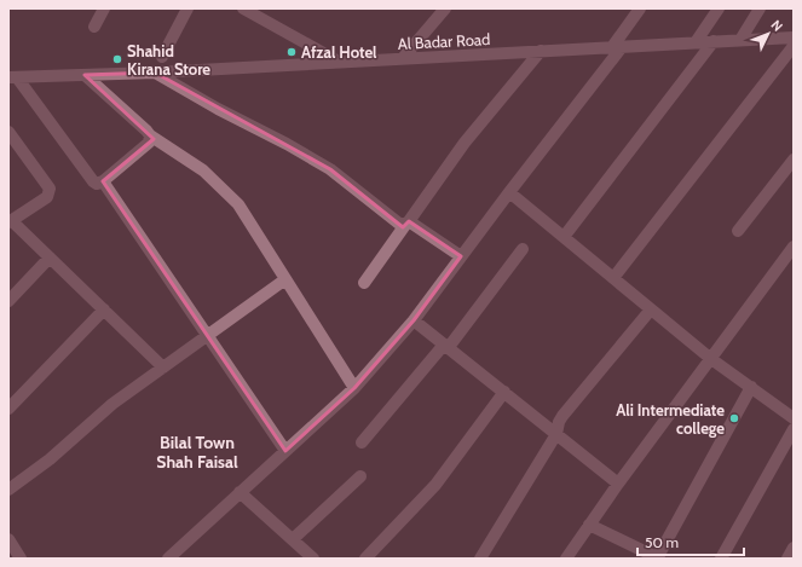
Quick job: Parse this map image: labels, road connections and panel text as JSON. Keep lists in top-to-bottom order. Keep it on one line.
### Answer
{"streets":{"street":["Al Badar Road"]},"districts":["Bilal Town Shah Faisal"],"places":["Afzal Hotel","Shahid Kirana Store","Ali Intermediate college"],"scale_bar":"50 m","north":"top right"}
